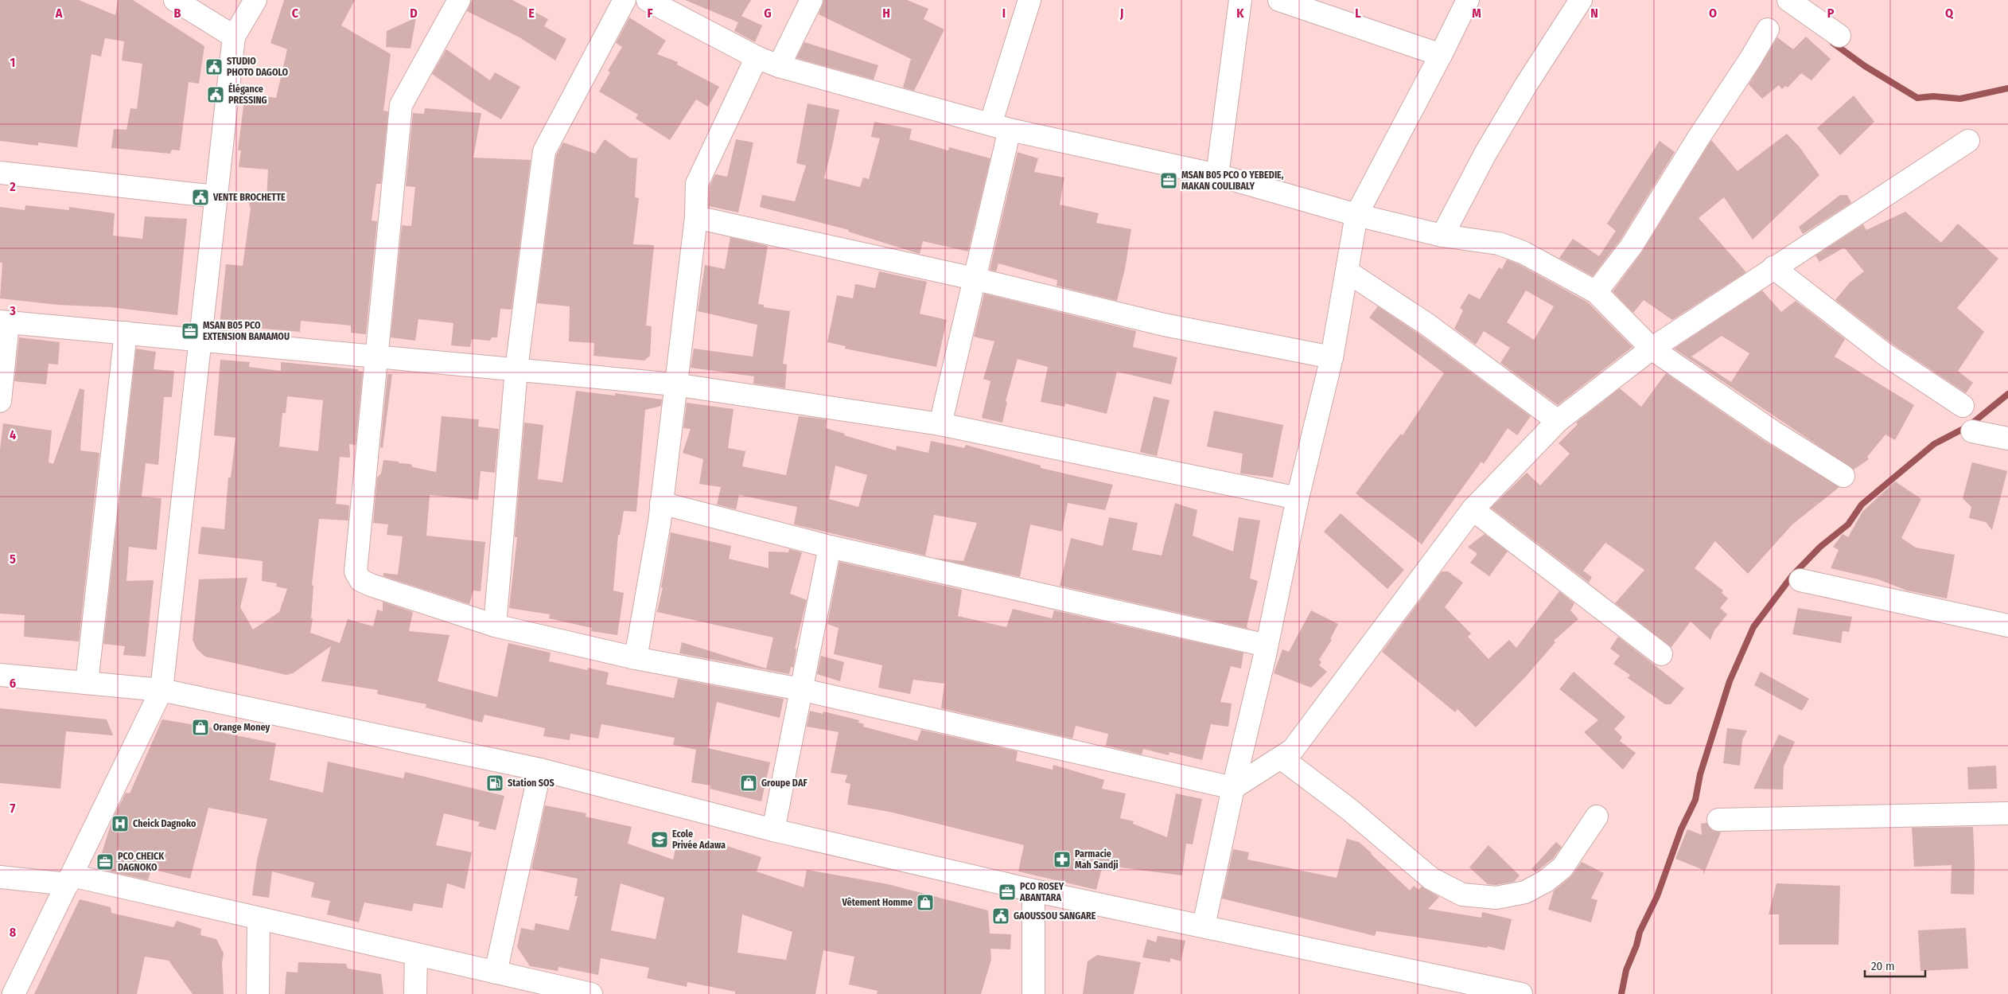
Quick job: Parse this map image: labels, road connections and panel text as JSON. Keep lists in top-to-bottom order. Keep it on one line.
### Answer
{"places":{"public building":["STUDIO PHOTO DAGOLO","Élégance PRESSING","VENTE BROCHETTE","GAOUSSOU SANGARE"],"office":["MSAN B05 PCO O YEBEDIE, MAKAN COULIBALY","MSAN B05 PCO EXTENSION BAMAMOU","PCO CHEICK DAGNOKO","PCO ROSEY ABANTARA"],"shop":["Orange Money","Groupe DAF","Vêtement Homme"],"fuel station":["Station SOS"],"hospital":["Cheick Dagnoko"],"school or university":["Ecole Privée Adawa"],"pharmacy":["Parmacie Mah Sandji"]},"scale_bar":"20 m","grid":{"columns":["A","B","C","D","E","F","G","H","I","J","K","L","M","N","O","P","Q"],"rows":["1","2","3","4","5","6","7","8"]}}
